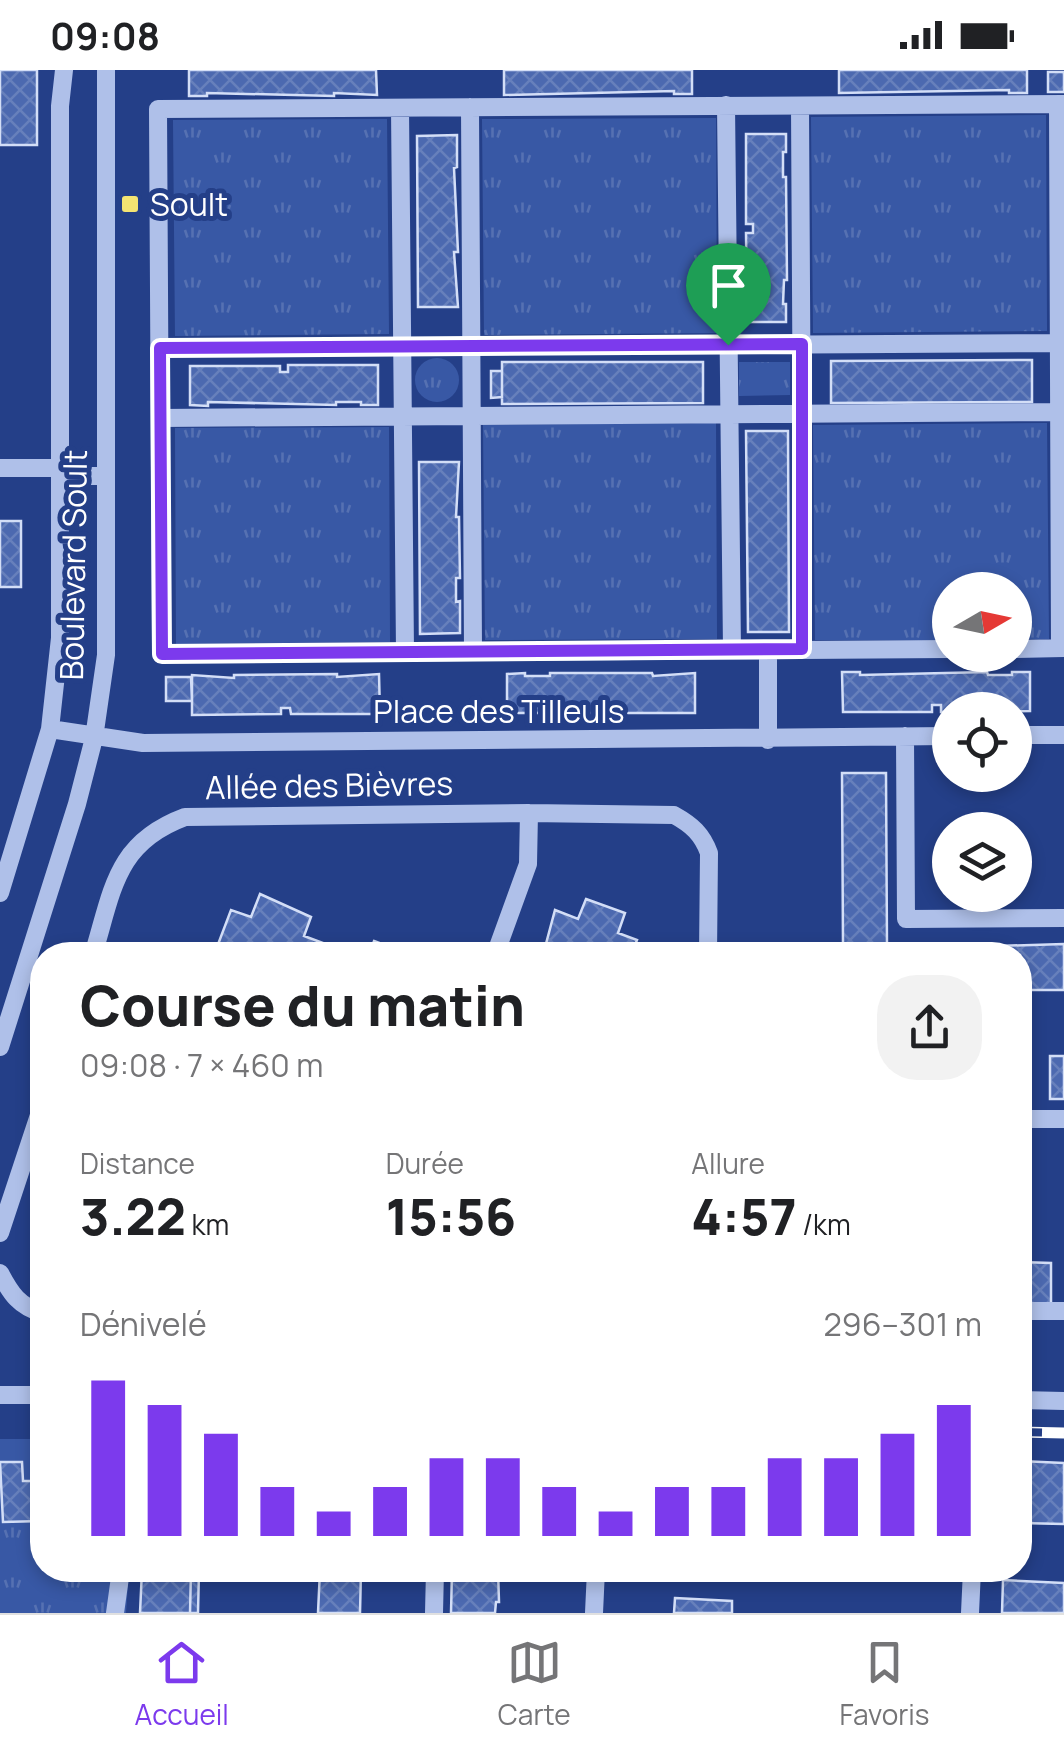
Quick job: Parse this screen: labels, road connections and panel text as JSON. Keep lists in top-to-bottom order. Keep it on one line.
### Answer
{"streets":{"street":["Boulevard Soult","Place des Tilleuls","Allée des Bièvres"]},"crossings":[["Boulevard Soult","Place des Tilleuls"]],"places":{"transit":["Soult"]},"north":"right","page":{"status":"09:08","heading":["Course du matin","09:08 · 7 × 460 m"],"stats":[["Distance","3.22 km"],["Durée","15:56"],["Allure","4:57 /km"]],"chart":["Dénivelé","296–301 m"],"tabs":["Accueil","Carte","Favoris"]}}
